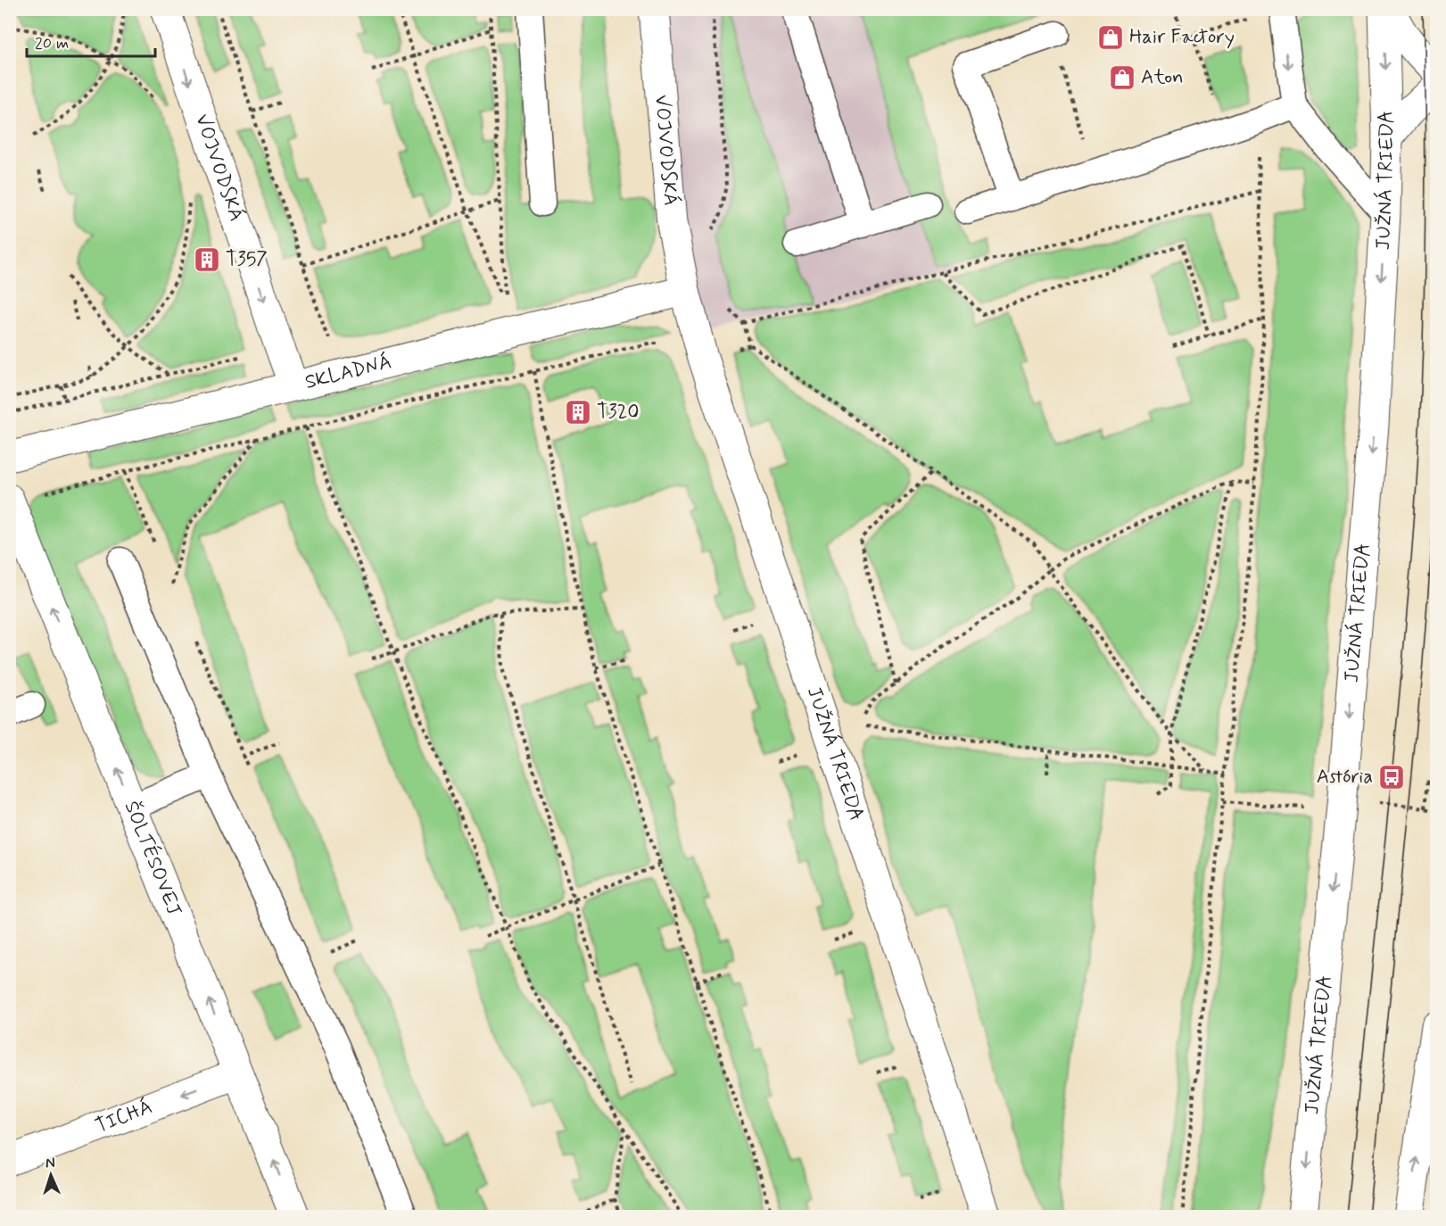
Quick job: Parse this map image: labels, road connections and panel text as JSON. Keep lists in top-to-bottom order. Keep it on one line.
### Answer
{"streets":{"street":["VOJVODSKÁ","JUŽNÁ TRIEDA","SKLADNÁ","ŠOLTÉSOVEJ","TICHÁ"]},"crossings":[["VOJVODSKÁ","JUŽNÁ TRIEDA"],["VOJVODSKÁ","SKLADNÁ"],["JUŽNÁ TRIEDA","SKLADNÁ"],["ŠOLTÉSOVEJ","TICHÁ"]],"one_way":["VOJVODSKÁ","JUŽNÁ TRIEDA","ŠOLTÉSOVEJ","TICHÁ"],"places":{"shop":["Hair Factory","Aton"],"building":["T357","T320"],"bus stop":["Astória"]},"scale_bar":"20 m","north":"top"}
